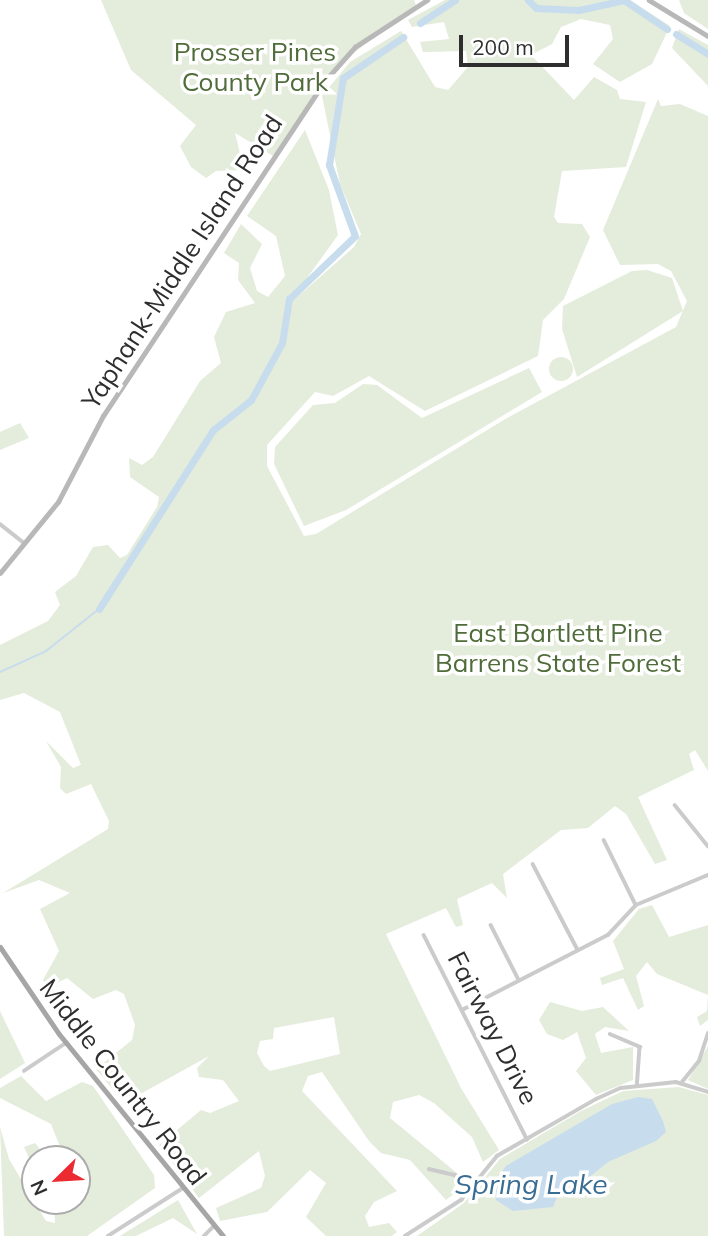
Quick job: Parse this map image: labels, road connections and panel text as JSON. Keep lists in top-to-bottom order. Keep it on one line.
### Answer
{"streets":{"main road":["Yaphank-Middle Island Road","Middle Country Road"],"street":["Fairway Drive"]},"water":["Spring Lake"],"parks":["Prosser Pines County Park","East Bartlett Pine Barrens State Forest"],"scale_bar":"200 m","north":"bottom left"}
